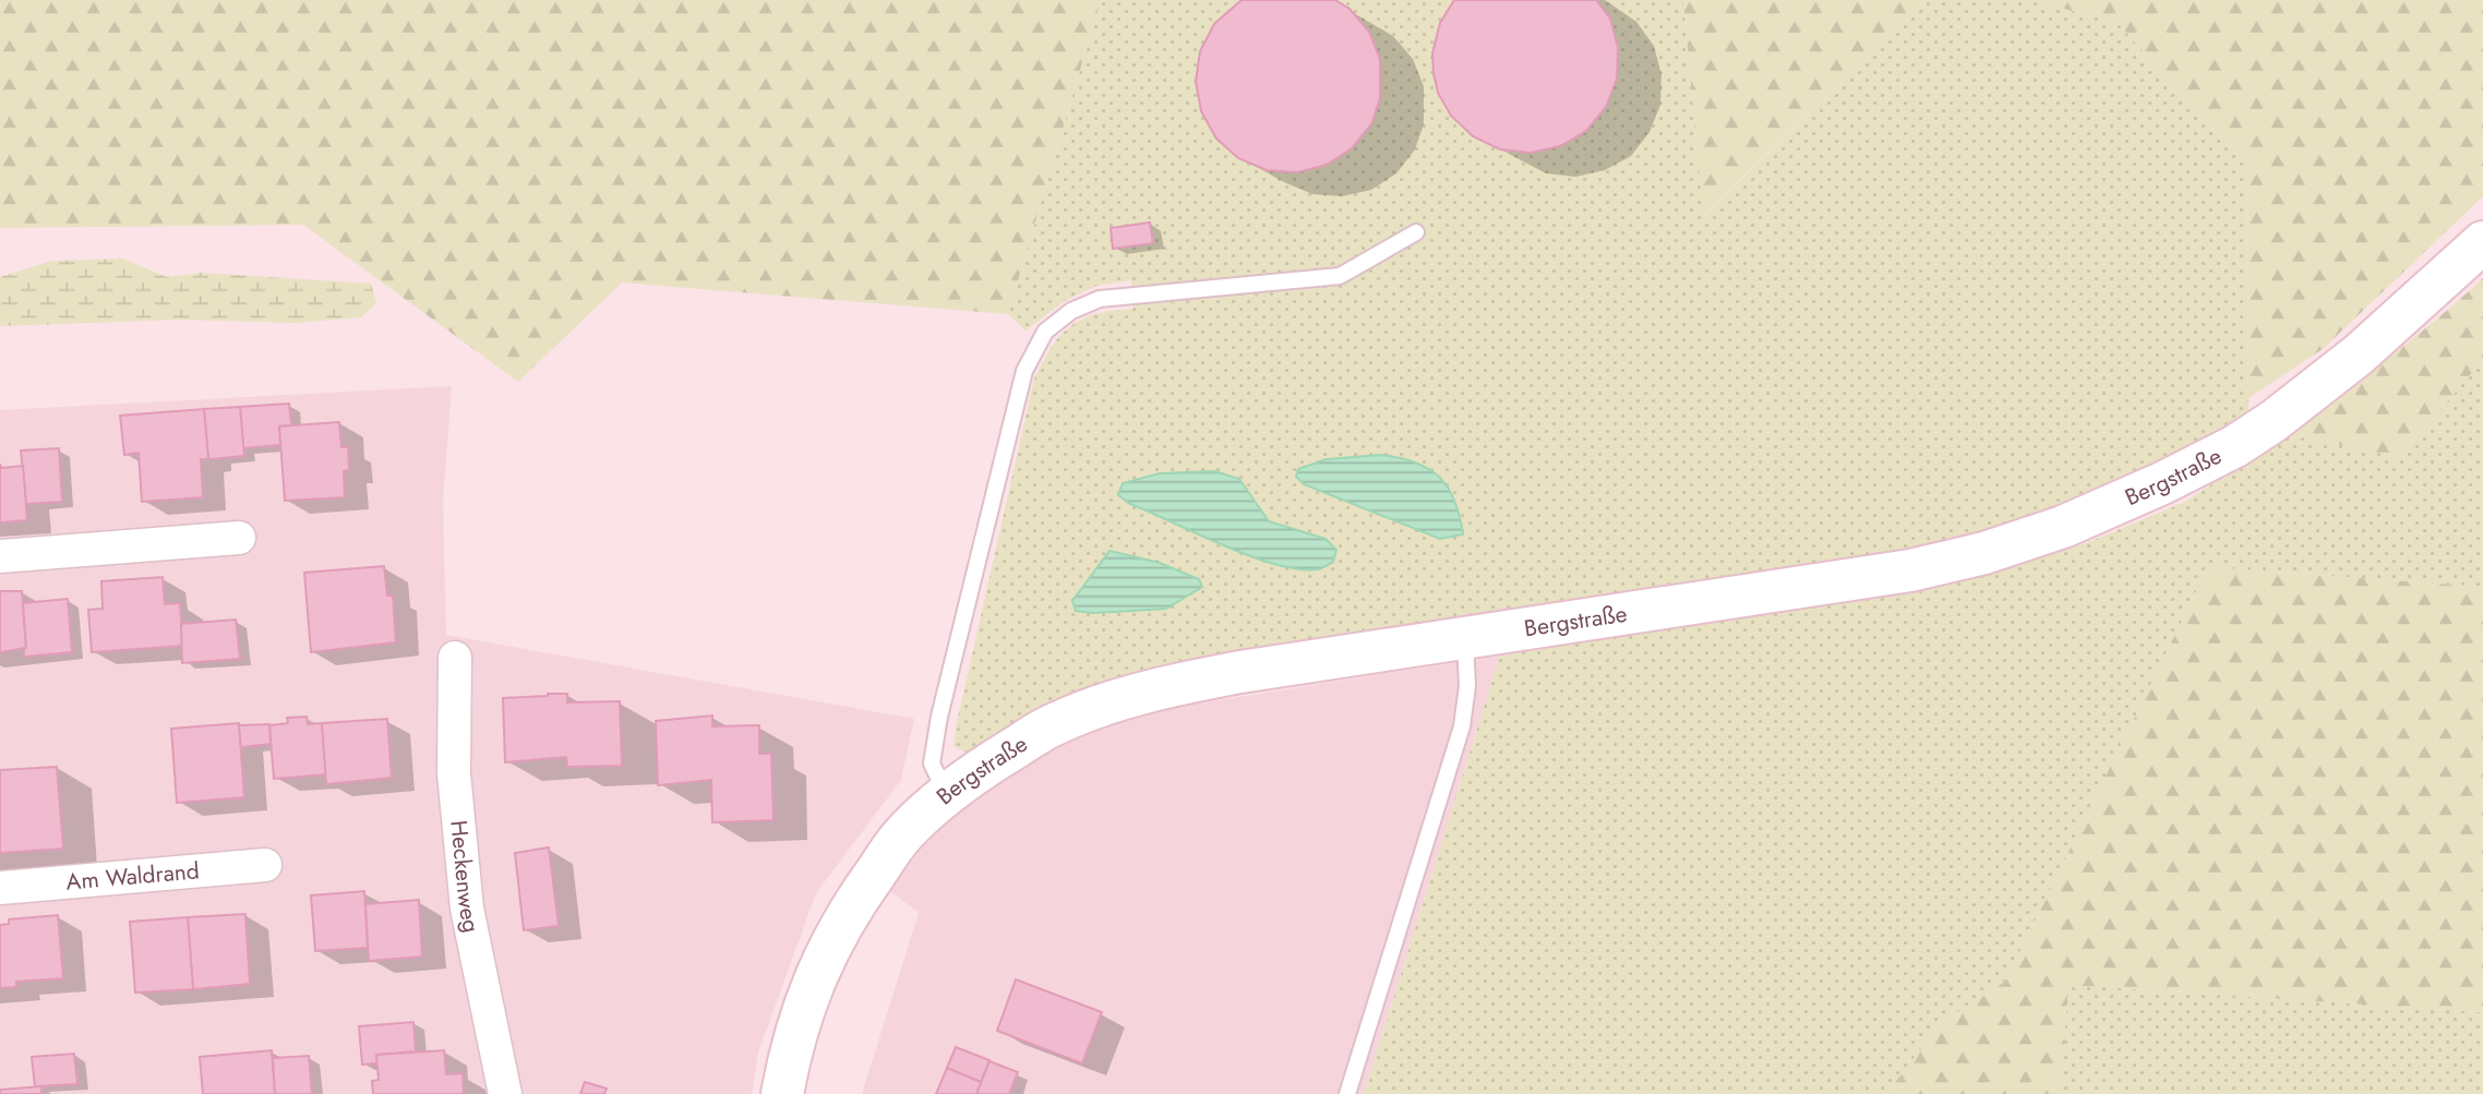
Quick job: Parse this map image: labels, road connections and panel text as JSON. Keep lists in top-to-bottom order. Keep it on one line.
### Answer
{"streets":{"main road":["Bergstraße"],"street":["Am Waldrand","Heckenweg"]}}
